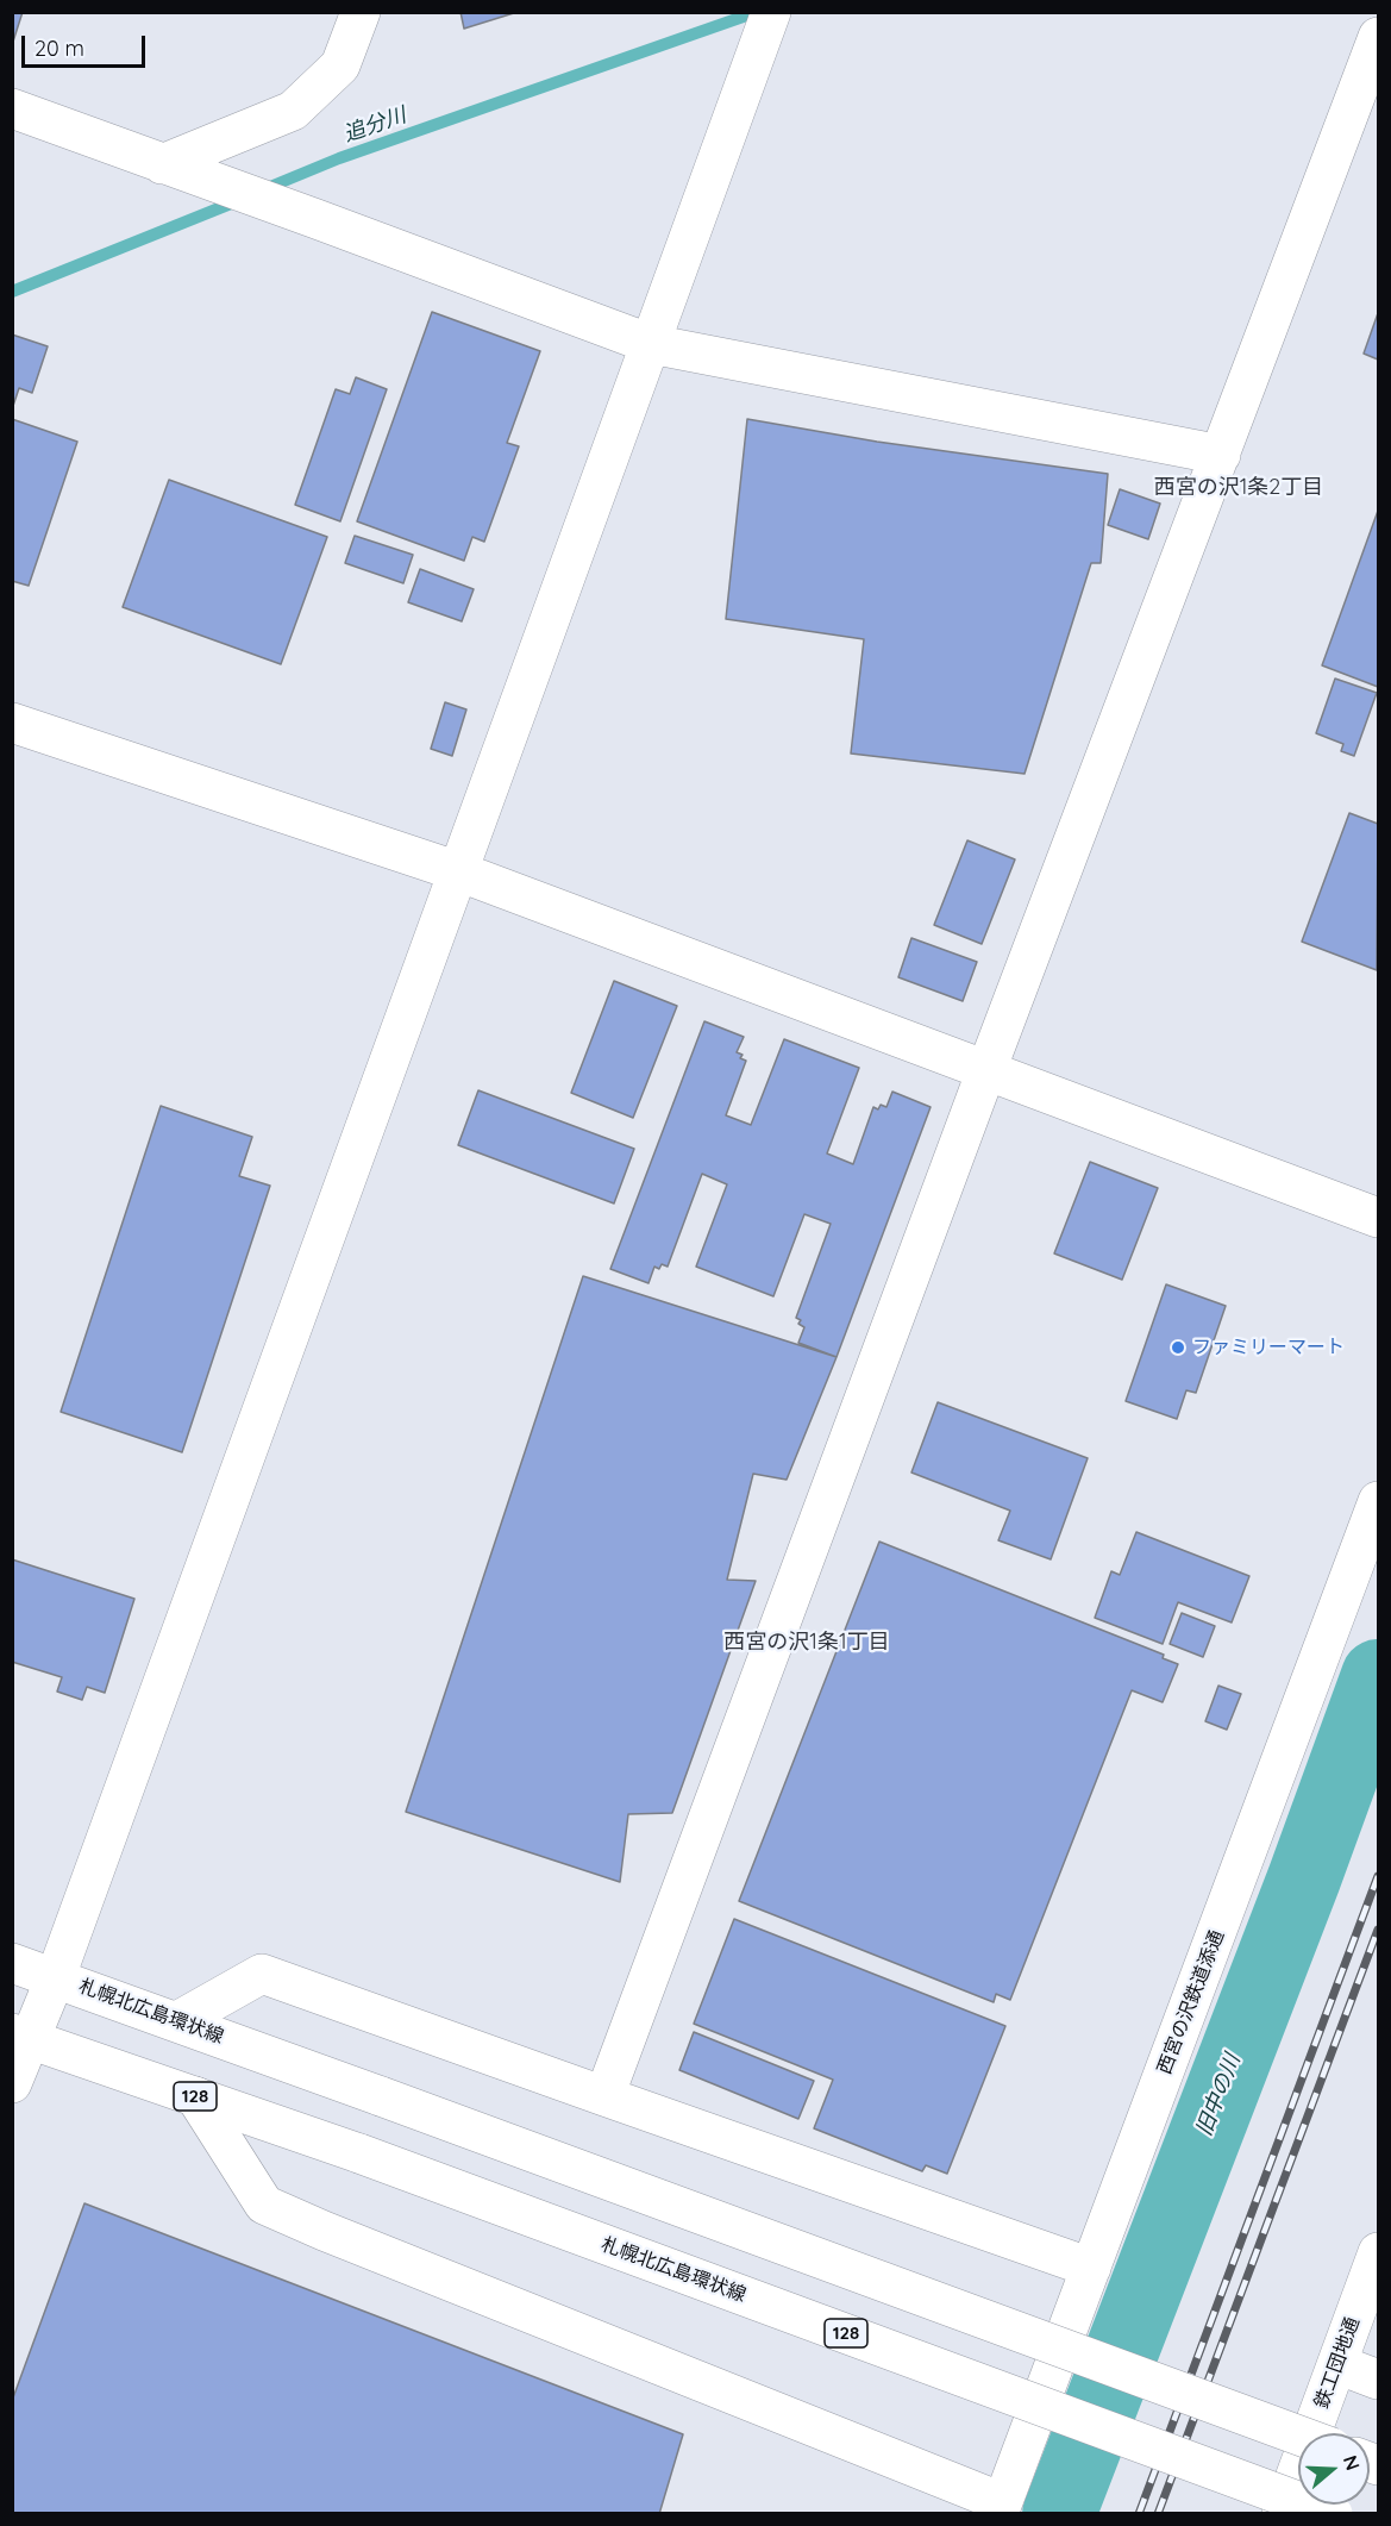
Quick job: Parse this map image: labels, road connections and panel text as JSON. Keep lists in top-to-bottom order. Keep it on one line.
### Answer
{"streets":{"street":["西宮の沢鉄道添通","札幌北広島環状線","128","鉄工団地通"]},"districts":["西宮の沢1条2丁目","西宮の沢1条1丁目"],"water":["追分川","旧中の川"],"places":["ファミリーマート"],"scale_bar":"20 m","north":"right"}
